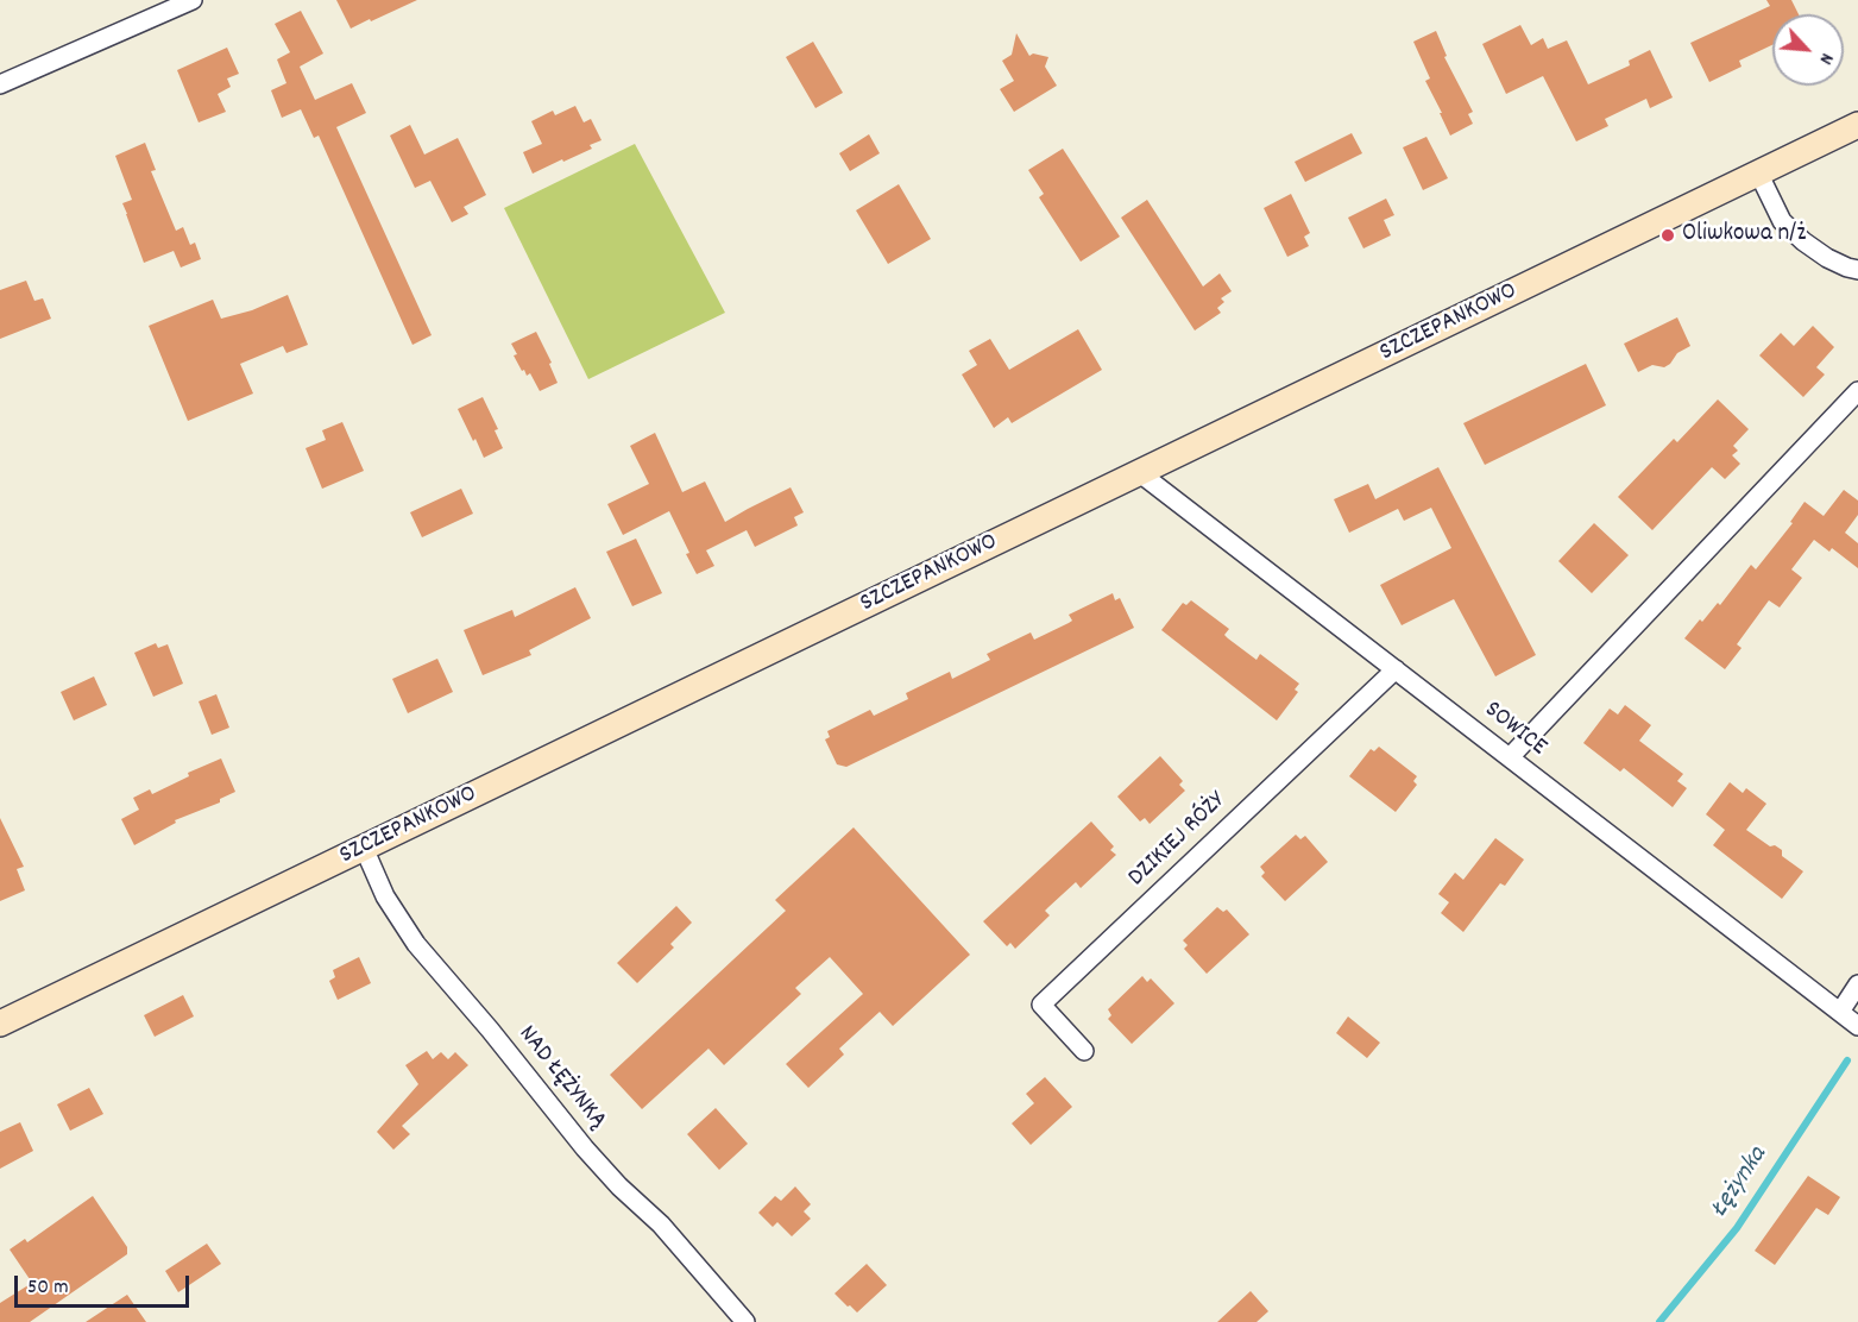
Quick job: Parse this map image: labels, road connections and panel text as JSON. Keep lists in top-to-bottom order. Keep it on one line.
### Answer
{"streets":{"street":["SZCZEPANKOWO","SOWICE","DZIKIEJ RÓŻY","NAD ŁĘŻYNKĄ"]},"crossings":[["SZCZEPANKOWO","SOWICE"],["SZCZEPANKOWO","NAD ŁĘŻYNKĄ"],["SOWICE","DZIKIEJ RÓŻY"]],"water":["Łężynka"],"places":["Oliwkowa n/ż"],"scale_bar":"50 m","north":"bottom right"}
